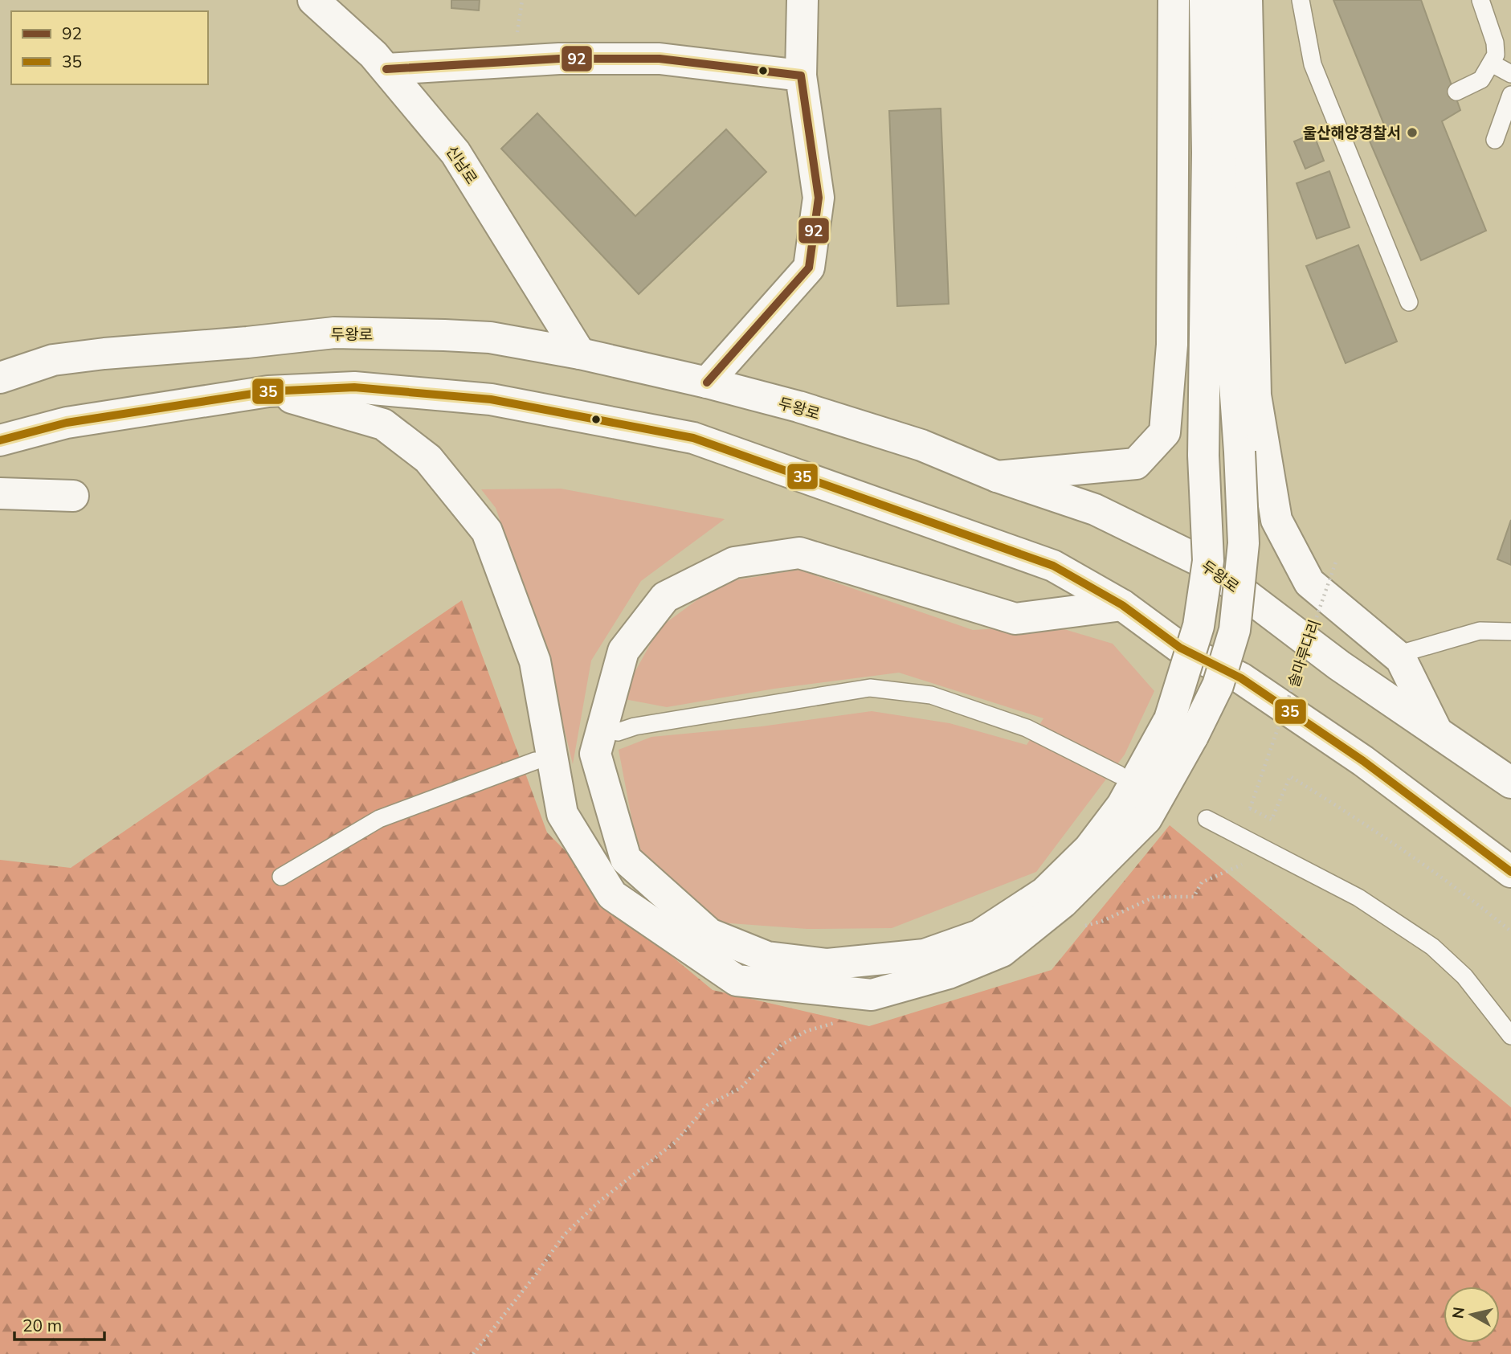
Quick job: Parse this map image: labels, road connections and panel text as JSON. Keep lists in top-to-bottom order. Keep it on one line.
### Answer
{"streets":{"main road":["신남로","두왕로"],"path":["솔마루다리"]},"crossings":[["신남로","두왕로"]],"places":["울산해양경찰서"],"lines":["transit line 92","transit line 35"],"legend":["92","35"],"scale_bar":"20 m","north":"left"}
